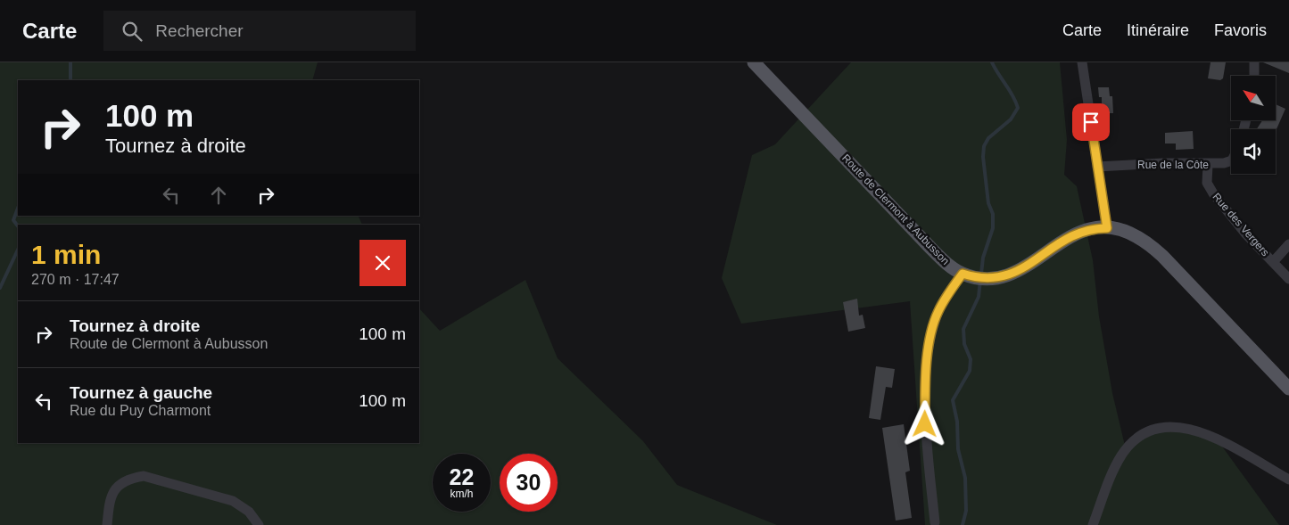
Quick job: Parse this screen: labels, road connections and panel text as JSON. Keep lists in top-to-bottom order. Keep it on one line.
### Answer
{"streets":{"main road":["Route de Clermont à Aubusson"],"street":["Rue de la Côte","Rue des Vergers"]},"crossings":[["Rue de la Côte","Rue des Vergers"]],"north":"top left","page":{"header":"Carte","search":"Rechercher","nav":["Carte","Itinéraire","Favoris"],"turn":["100 m","Tournez à droite"],"heading":["1 min","270 m · 17:47"],"list":[{"name":"Tournez à droite","note":"Route de Clermont à Aubusson","value":"100 m"},{"name":"Tournez à gauche","note":"Rue du Puy Charmont","value":"100 m"}],"speed":"22 km/h","limit":"30"}}
